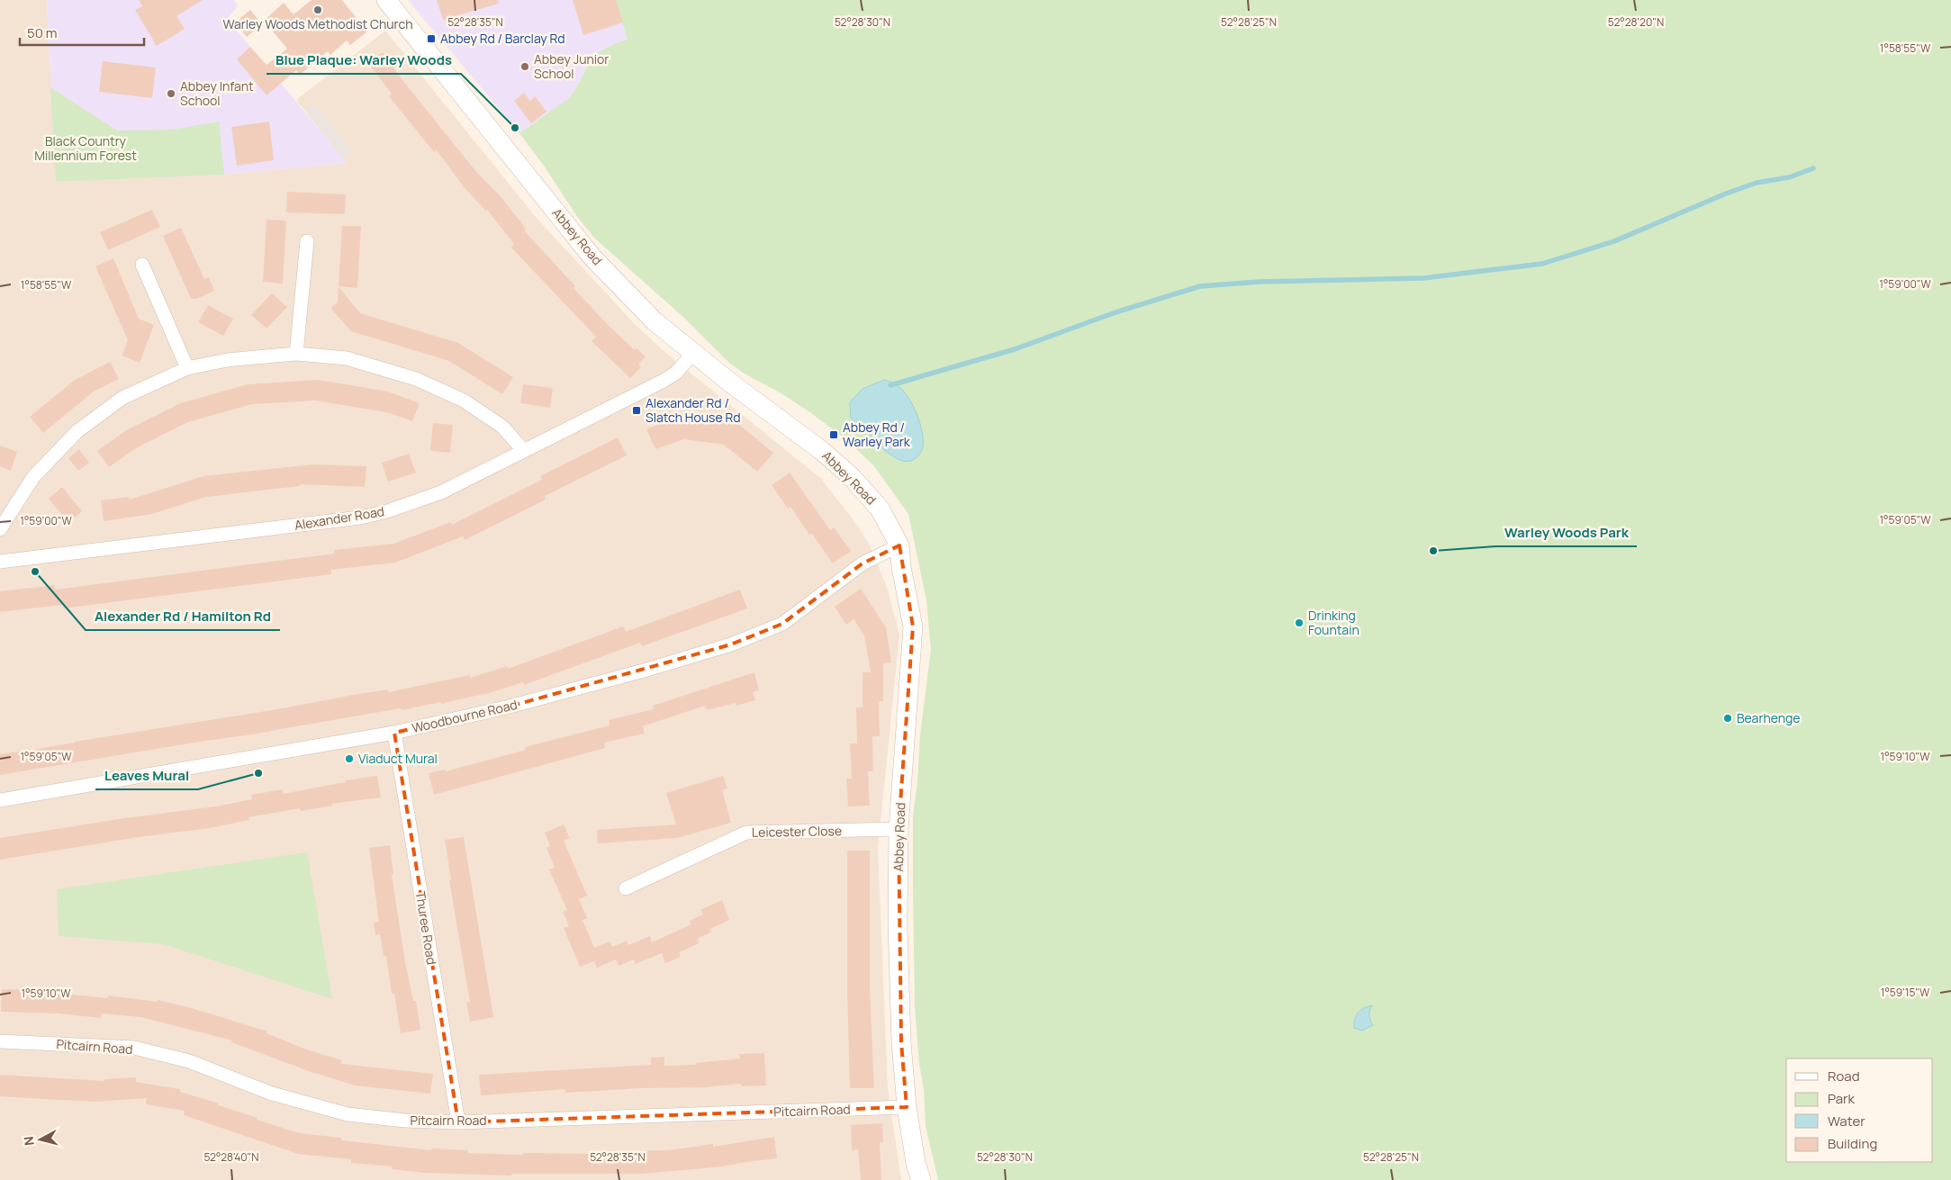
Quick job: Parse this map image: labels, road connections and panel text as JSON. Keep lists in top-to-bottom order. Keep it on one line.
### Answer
{"streets":{"street":["Abbey Road","Alexander Road","Woodbourne Road","Leicester Close","Thuree Road","Pitcairn Road"]},"crossings":[["Abbey Road","Alexander Road"],["Abbey Road","Woodbourne Road"],["Abbey Road","Leicester Close"],["Abbey Road","Pitcairn Road"],["Woodbourne Road","Thuree Road"],["Thuree Road","Pitcairn Road"]],"parks":["Black Country Millennium Forest"],"places":{"other":["Warley Woods Methodist Church","Abbey Junior School","Abbey Infant School","Blue Plaque: Warley Woods","Warley Woods Park","Alexander Rd / Hamilton Rd","Drinking Fountain","Bearhenge","Viaduct Mural","Leaves Mural"],"transit":["Abbey Rd / Barclay Rd","Alexander Rd / Slatch House Rd","Abbey Rd / Warley Park"]},"legend":["Road","Park","Water","Building"],"scale_bar":"50 m","north":"left","coordinates":["52°28'35\"N","52°28'30\"N","52°28'25\"N","52°28'20\"N","1°58'55\"W","1°59'00\"W","1°59'05\"W","1°59'10\"W","1°59'15\"W","52°28'40\"N"]}
